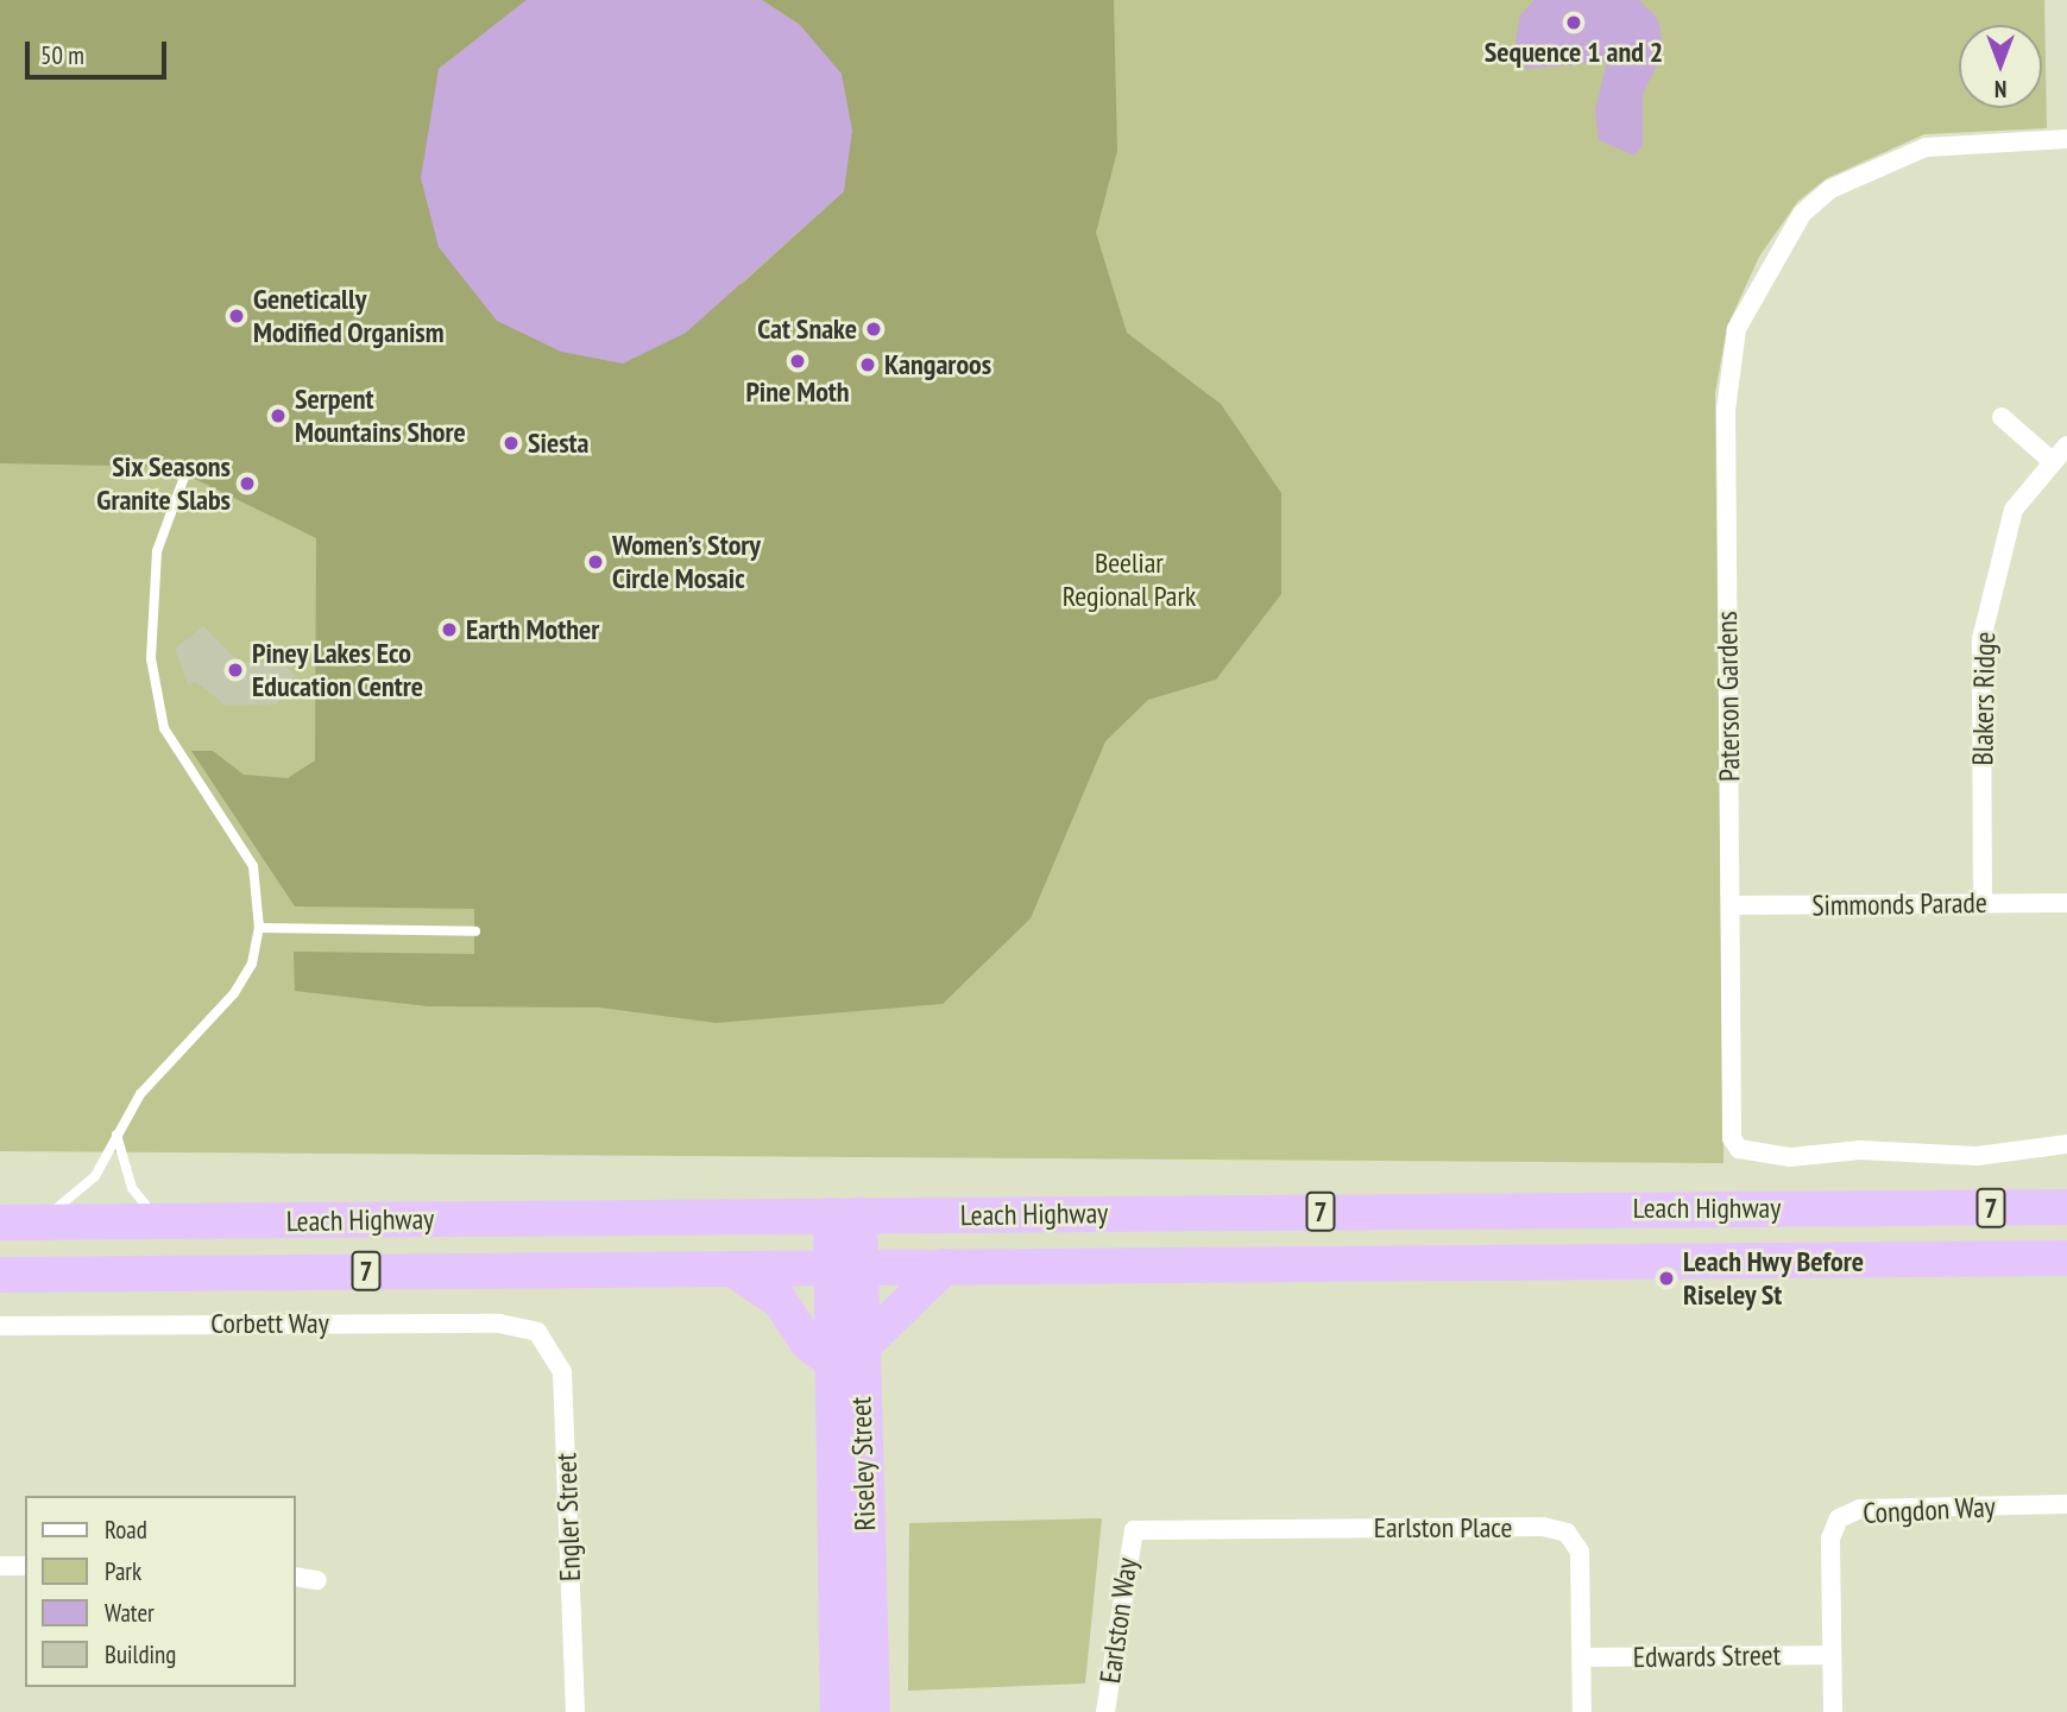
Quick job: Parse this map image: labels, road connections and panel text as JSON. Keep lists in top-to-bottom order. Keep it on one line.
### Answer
{"streets":{"highway":["Leach Highway","7","Riseley Street"],"street":["Paterson Gardens","Blakers Ridge","Simmonds Parade","Corbett Way","Congdon Way","Engler Street","Earlston Place","Earlston Way","Edwards Street"]},"crossings":[["Paterson Gardens","Simmonds Parade"],["Blakers Ridge","Simmonds Parade"],["Leach Highway","Riseley Street"],["Corbett Way","Engler Street"],["Congdon Way","Edwards Street"],["Earlston Place","Earlston Way"],["Earlston Place","Edwards Street"]],"parks":["Beeliar Regional Park"],"places":["Sequence 1 and 2","Genetically Modified Organism","Cat Snake","Pine Moth","Kangaroos","Serpent Mountains Shore","Siesta","Six Seasons Granite Slabs","Women’s Story Circle Mosaic","Earth Mother","Piney Lakes Eco Education Centre","Leach Hwy Before Riseley St"],"legend":["Road","Park","Water","Building"],"scale_bar":"50 m","north":"bottom"}
